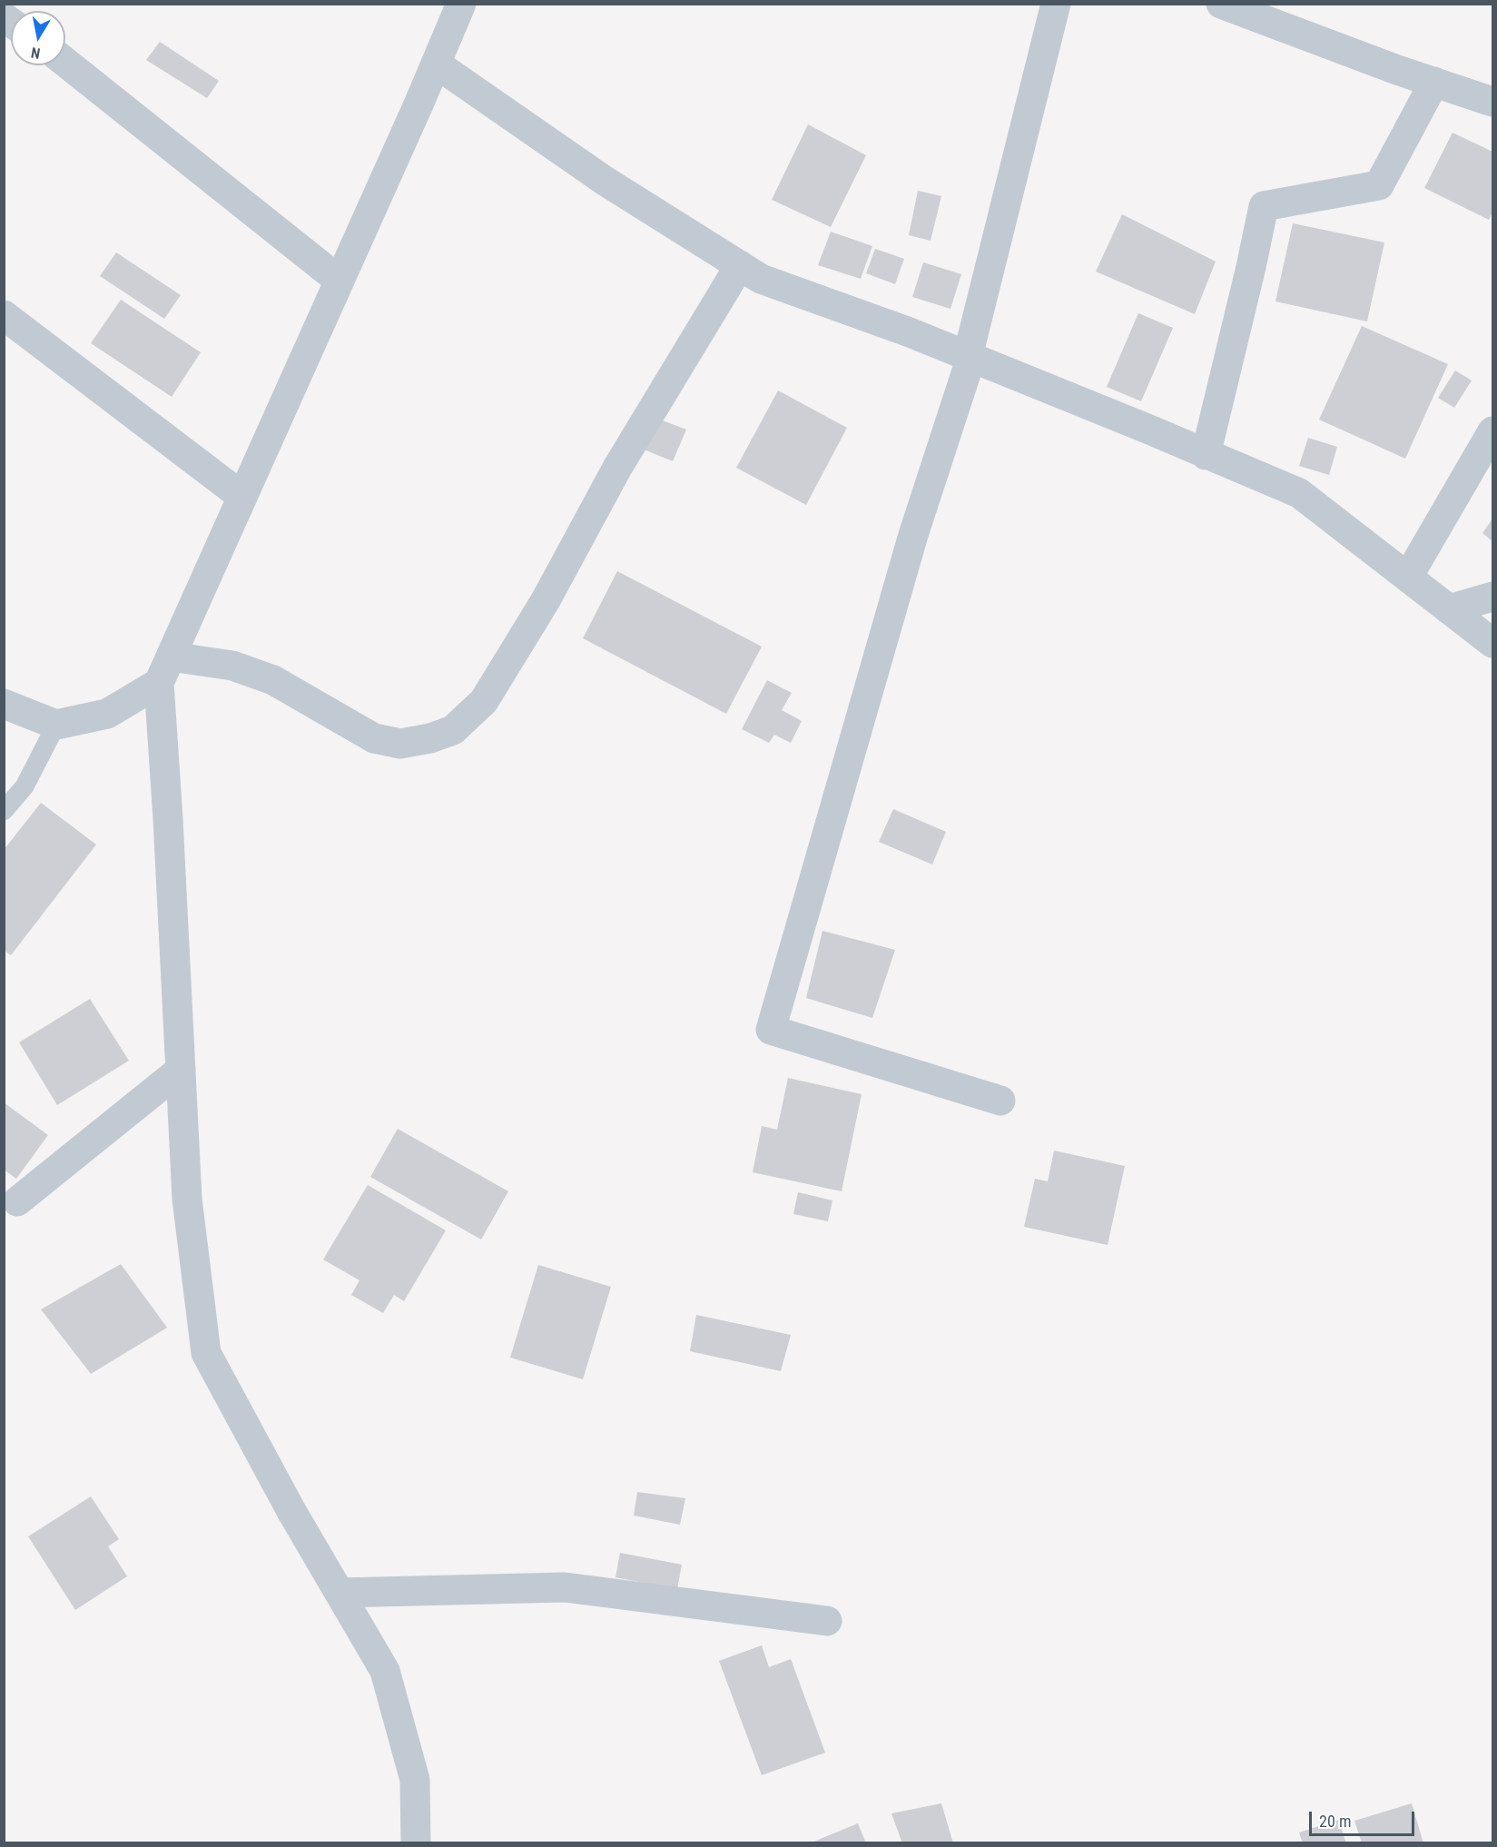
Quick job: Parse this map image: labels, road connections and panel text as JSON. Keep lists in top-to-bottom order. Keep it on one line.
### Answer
{"scale_bar":"20 m","north":"bottom"}
